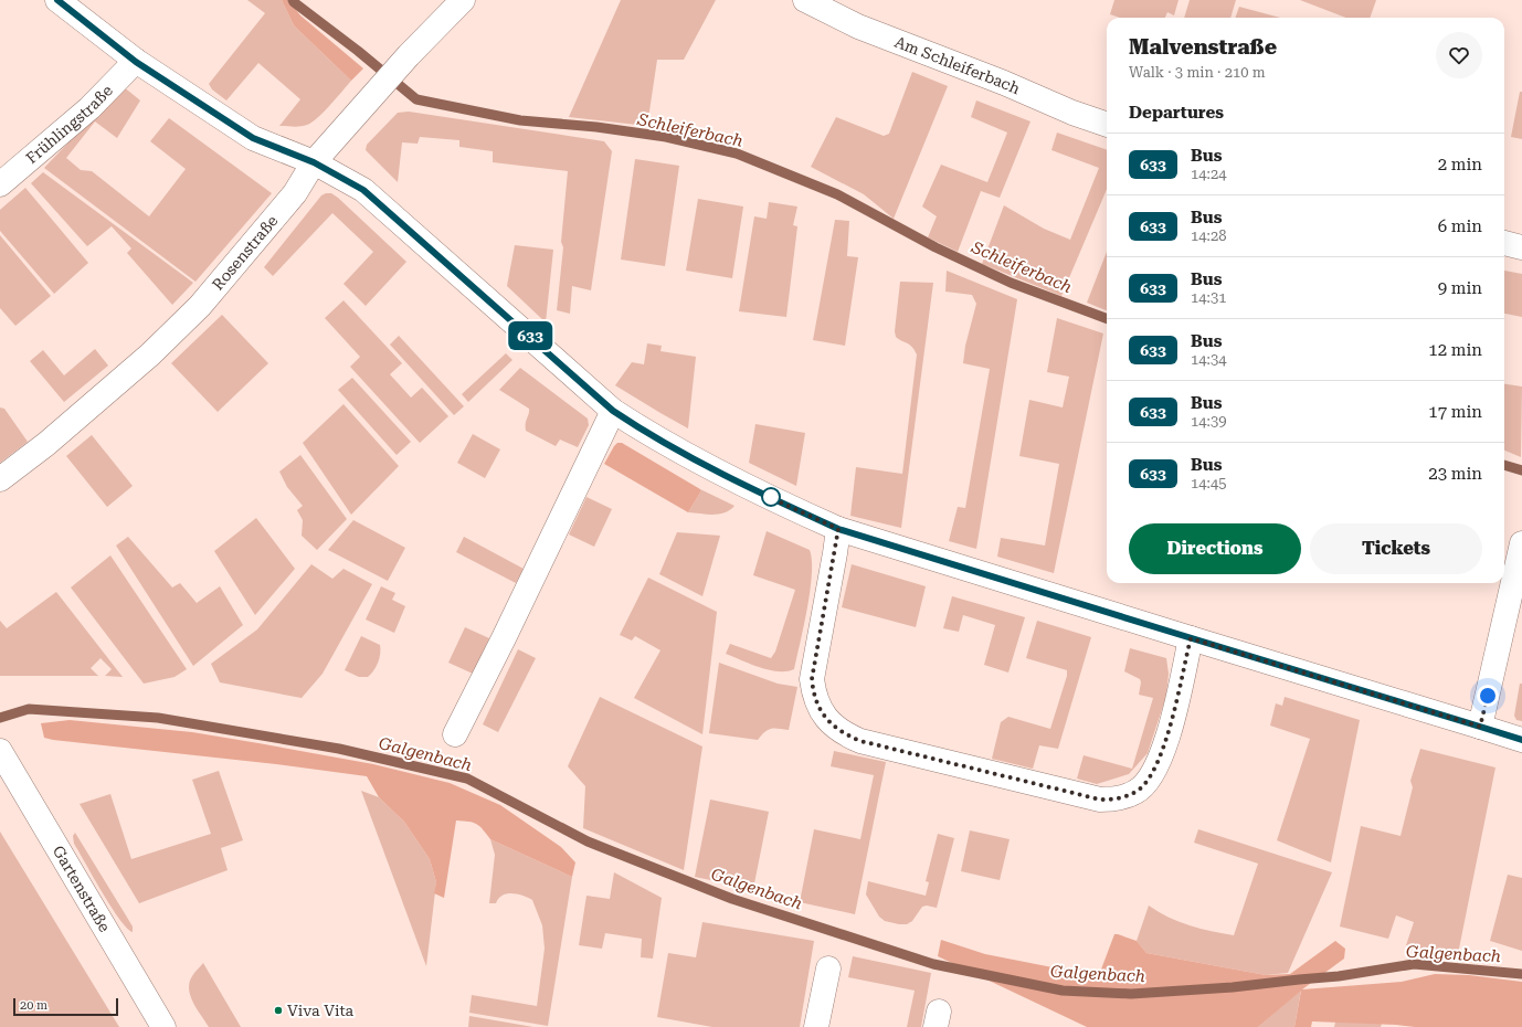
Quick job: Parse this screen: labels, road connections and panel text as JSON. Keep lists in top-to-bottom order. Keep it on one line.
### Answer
{"streets":{"street":["Am Schleiferbach","Frühlingstraße","Rosenstraße","Gartenstraße"]},"water":["Schleiferbach","Galgenbach"],"places":["Viva Vita"],"lines":["bus line 633"],"scale_bar":"20 m","page":{"on_map":"633","heading":[["Malvenstraße","Walk · 3 min · 210 m"],"Departures"],"list":[{"mark":"633","name":"Bus","note":"14:24","value":"2 min"},{"mark":"633","name":"Bus","note":"14:28","value":"6 min"},{"mark":"633","name":"Bus","note":"14:31","value":"9 min"},{"mark":"633","name":"Bus","note":"14:34","value":"12 min"},{"mark":"633","name":"Bus","note":"14:39","value":"17 min"},{"mark":"633","name":"Bus","note":"14:45","value":"23 min"}],"buttons":["Directions","Tickets"],"scale":"20 m"}}
